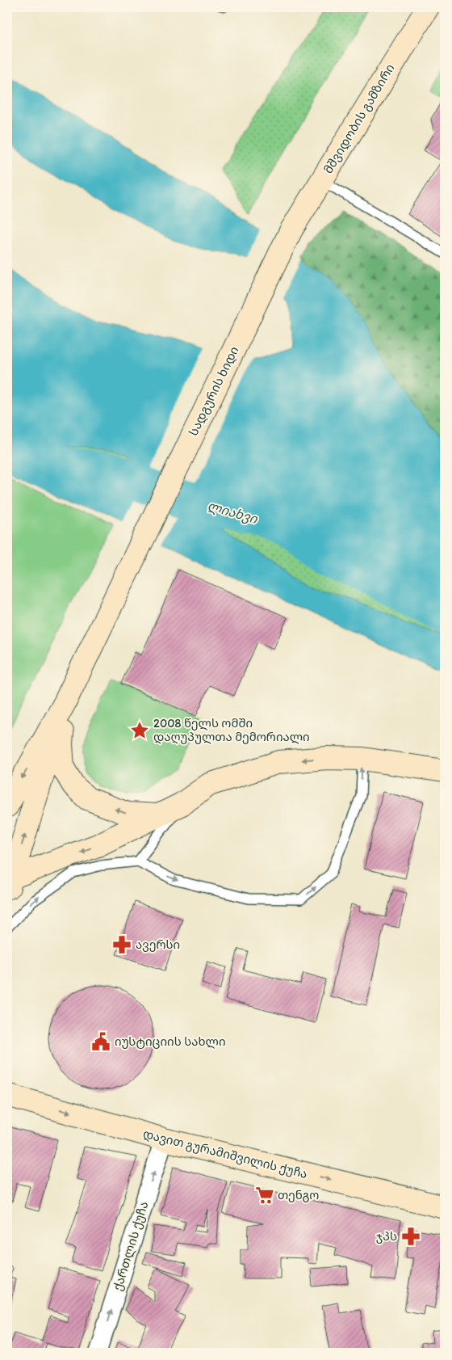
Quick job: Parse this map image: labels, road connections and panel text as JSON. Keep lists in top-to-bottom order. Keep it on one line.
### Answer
{"streets":{"main road":["მშვიდობის გამზირი","სადგურის ხიდი","დავით გურამიშვილის ქუჩა"],"street":["ქართლის ქუჩა"]},"crossings":[["მშვიდობის გამზირი","სადგურის ხიდი"],["დავით გურამიშვილის ქუჩა","ქართლის ქუჩა"]],"one_way":["დავით გურამიშვილის ქუჩა","ქართლის ქუჩა"],"water":["ლიახვი"],"places":{"place":["2008 წელს ომში დაღუპულთა მემორიალი"],"pharmacy":["ავერსი","ჯპს"],"public building":["იუსტიციის სახლი"],"supermarket":["თენგო"]}}
